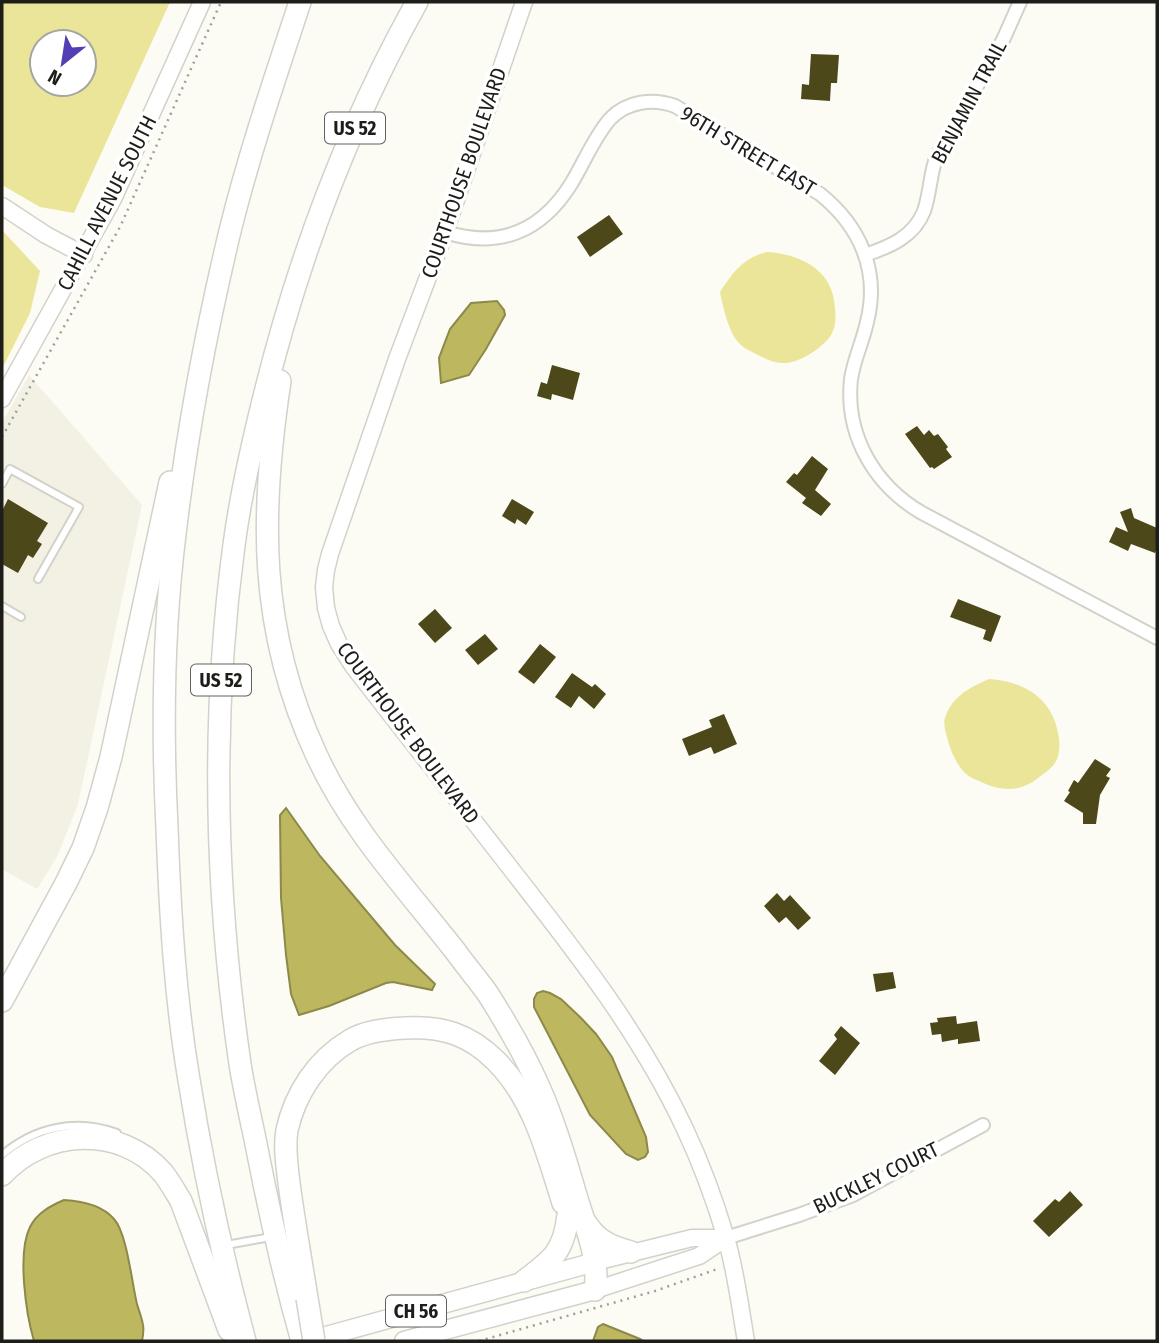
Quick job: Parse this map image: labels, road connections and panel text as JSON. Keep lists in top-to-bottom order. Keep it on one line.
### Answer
{"streets":{"highway":["US 52"],"main road":["CH 56"],"street":["BENJAMIN TRAIL","96TH STREET EAST","COURTHOUSE BOULEVARD","CAHILL AVENUE SOUTH","BUCKLEY COURT"]},"crossings":[["BENJAMIN TRAIL","96TH STREET EAST"],["96TH STREET EAST","COURTHOUSE BOULEVARD"],["COURTHOUSE BOULEVARD","BUCKLEY COURT"]],"north":"bottom left"}
